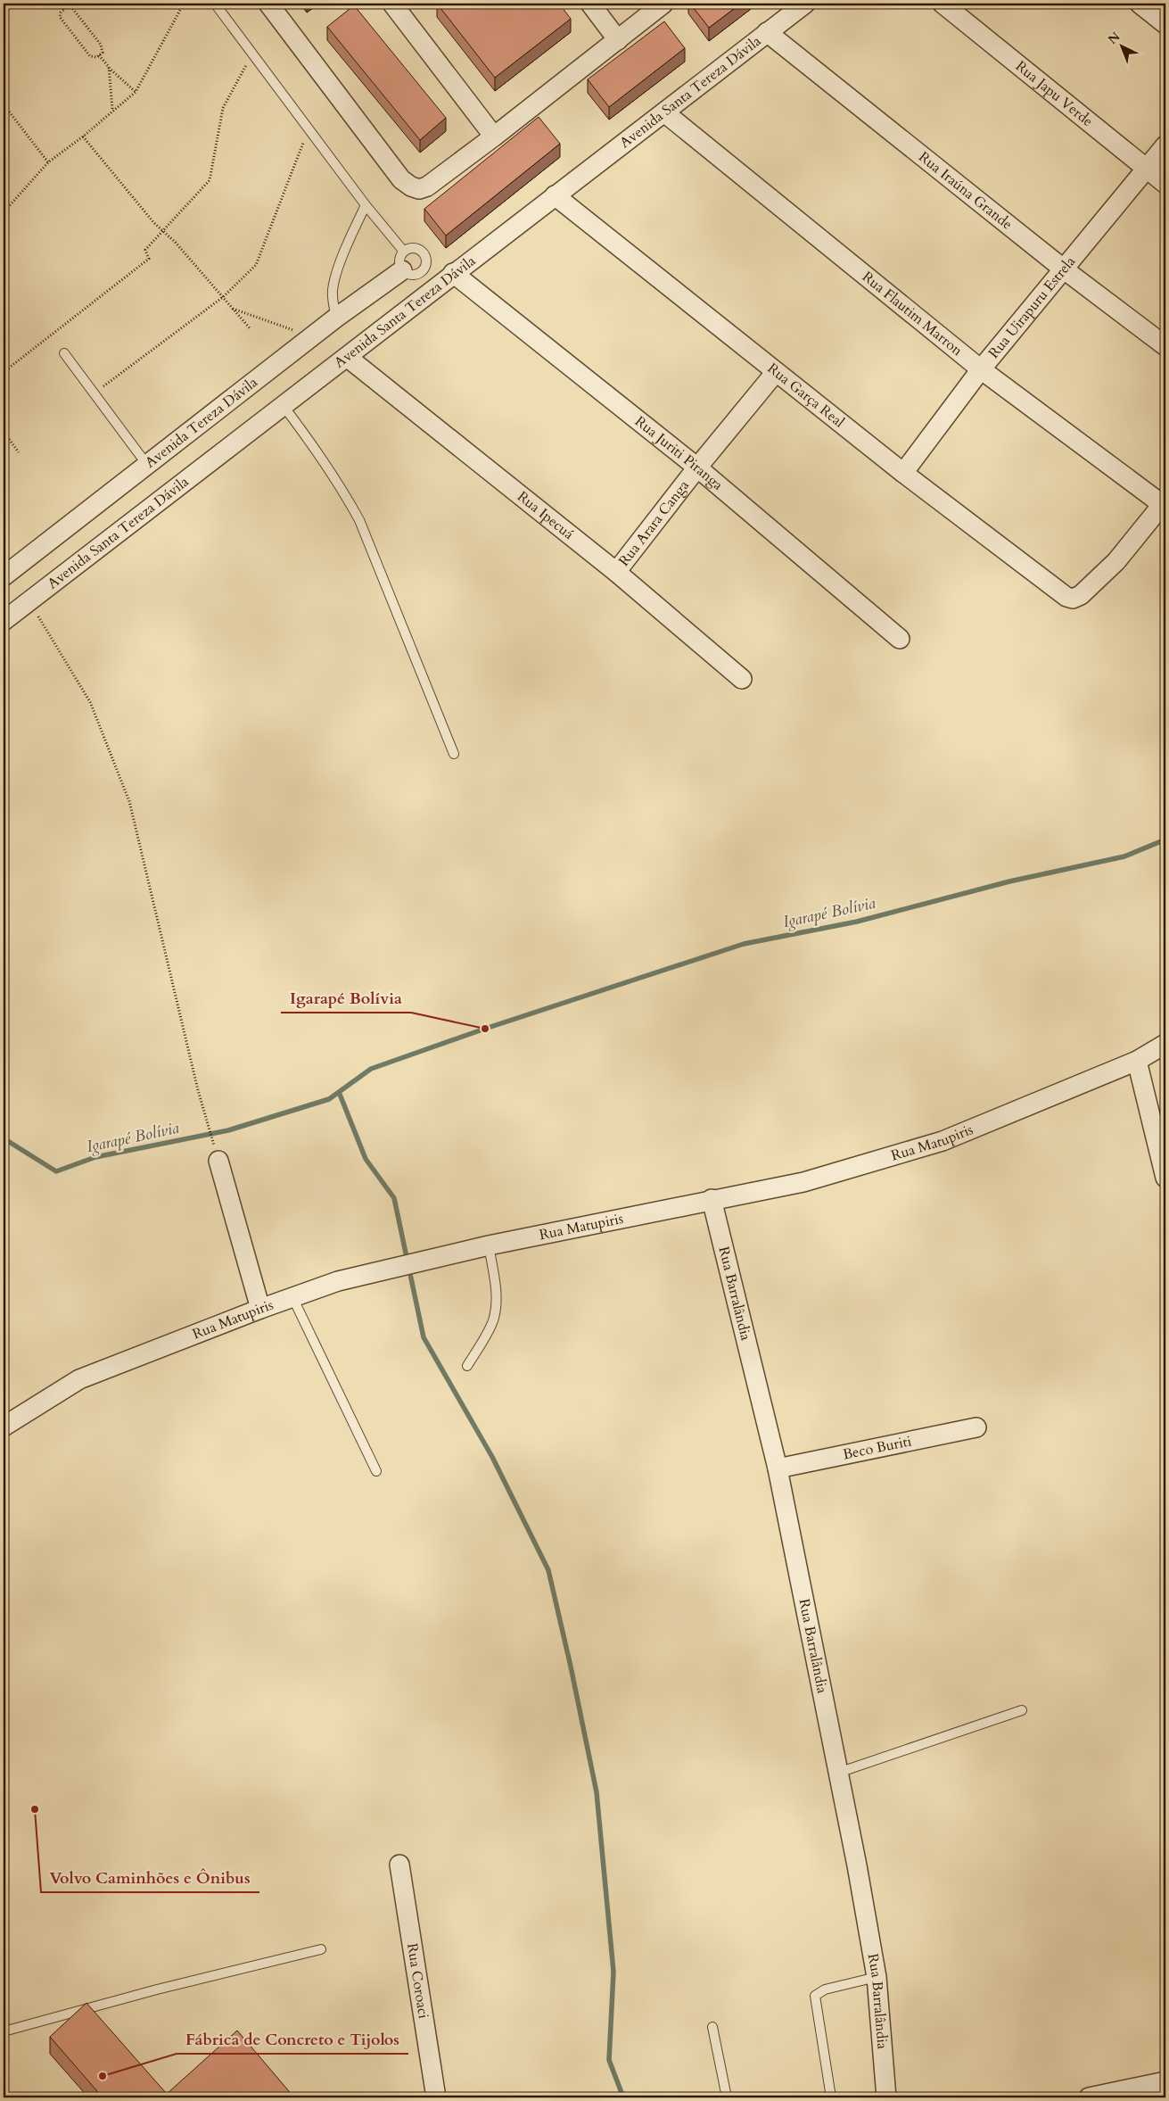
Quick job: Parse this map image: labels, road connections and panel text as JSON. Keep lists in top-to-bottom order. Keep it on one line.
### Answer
{"streets":{"street":["Avenida Santa Tereza Dávila","Rua Japu Verde","Rua Iraúna Grande","Rua Uirapuru Estrela","Rua Flautim Marron","Rua Garça Real","Avenida Tereza Dávila","Rua Juriti Piranga","Rua Ipecuá","Rua Arara Canga","Rua Matupiris","Rua Barralândia","Beco Buriti","Rua Coroaci"]},"crossings":[["Avenida Santa Tereza Dávila","Rua Iraúna Grande"],["Avenida Santa Tereza Dávila","Rua Flautim Marron"],["Avenida Santa Tereza Dávila","Rua Garça Real"],["Avenida Santa Tereza Dávila","Rua Juriti Piranga"],["Avenida Santa Tereza Dávila","Rua Ipecuá"],["Rua Japu Verde","Rua Uirapuru Estrela"],["Rua Iraúna Grande","Rua Uirapuru Estrela"],["Rua Uirapuru Estrela","Rua Flautim Marron"],["Rua Uirapuru Estrela","Rua Garça Real"],["Rua Flautim Marron","Rua Garça Real"],["Rua Garça Real","Rua Arara Canga"],["Rua Juriti Piranga","Rua Arara Canga"],["Rua Ipecuá","Rua Arara Canga"],["Rua Matupiris","Rua Barralândia"],["Rua Barralândia","Beco Buriti"]],"water":["Igarapé Bolívia"],"places":["Igarapé Bolívia","Volvo Caminhões e Ônibus","Fábrica de Concreto e Tijolos"],"north":"top left"}
